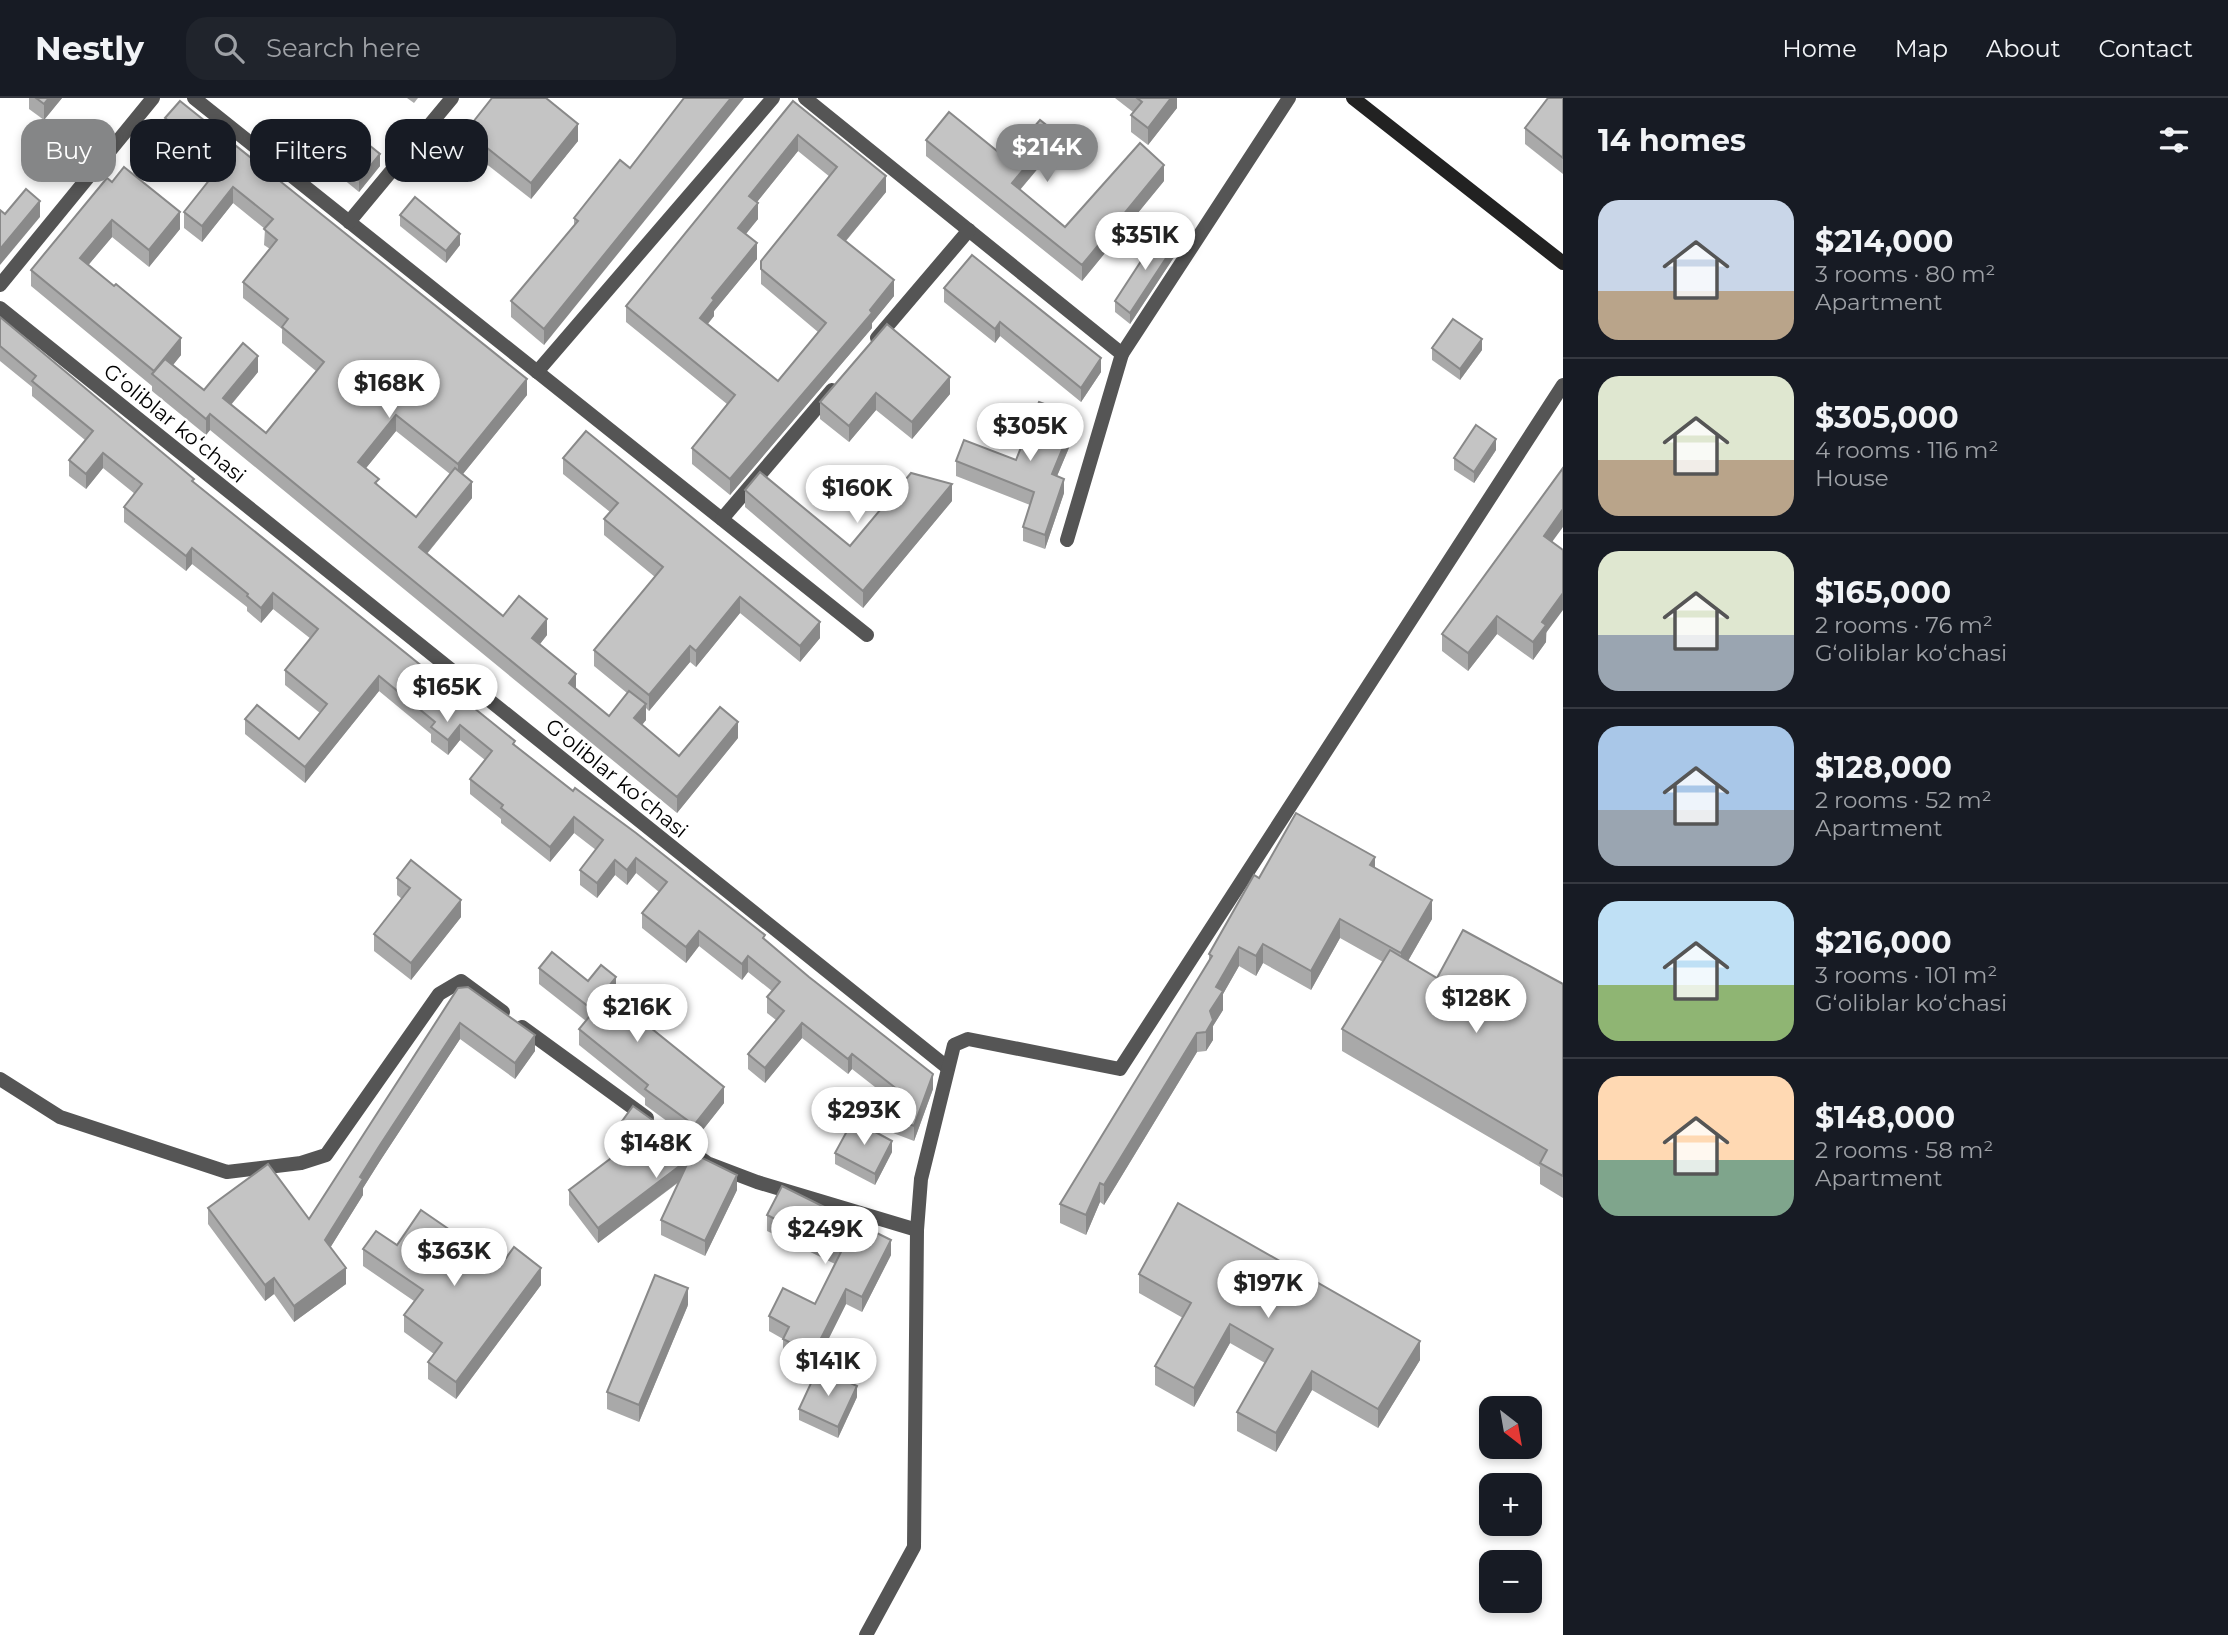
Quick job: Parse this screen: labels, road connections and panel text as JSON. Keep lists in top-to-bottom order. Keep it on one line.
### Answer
{"streets":{"street":["Gʻoliblar koʻchasi"]},"north":"bottom right","page":{"header":"Nestly","search":"Search here","nav":["Home","Map","About","Contact"],"heading":"14 homes","chip":["Buy","Rent","Filters","New"],"price":["$214K","$351K","$168K","$305K","$160K","$165K","$128K","$216K","$293K","$148K","$249K","$363K","$197K","$141K"],"list":[{"name":"$214,000","note":"3 rooms · 80 m² · Apartment"},{"name":"$305,000","note":"4 rooms · 116 m² · House"},{"name":"$165,000","note":"2 rooms · 76 m² · Gʻoliblar koʻchasi"},{"name":"$128,000","note":"2 rooms · 52 m² · Apartment"},{"name":"$216,000","note":"3 rooms · 101 m² · Gʻoliblar koʻchasi"},{"name":"$148,000","note":"2 rooms · 58 m² · Apartment"}],"map_buttons":["+","−"]}}
